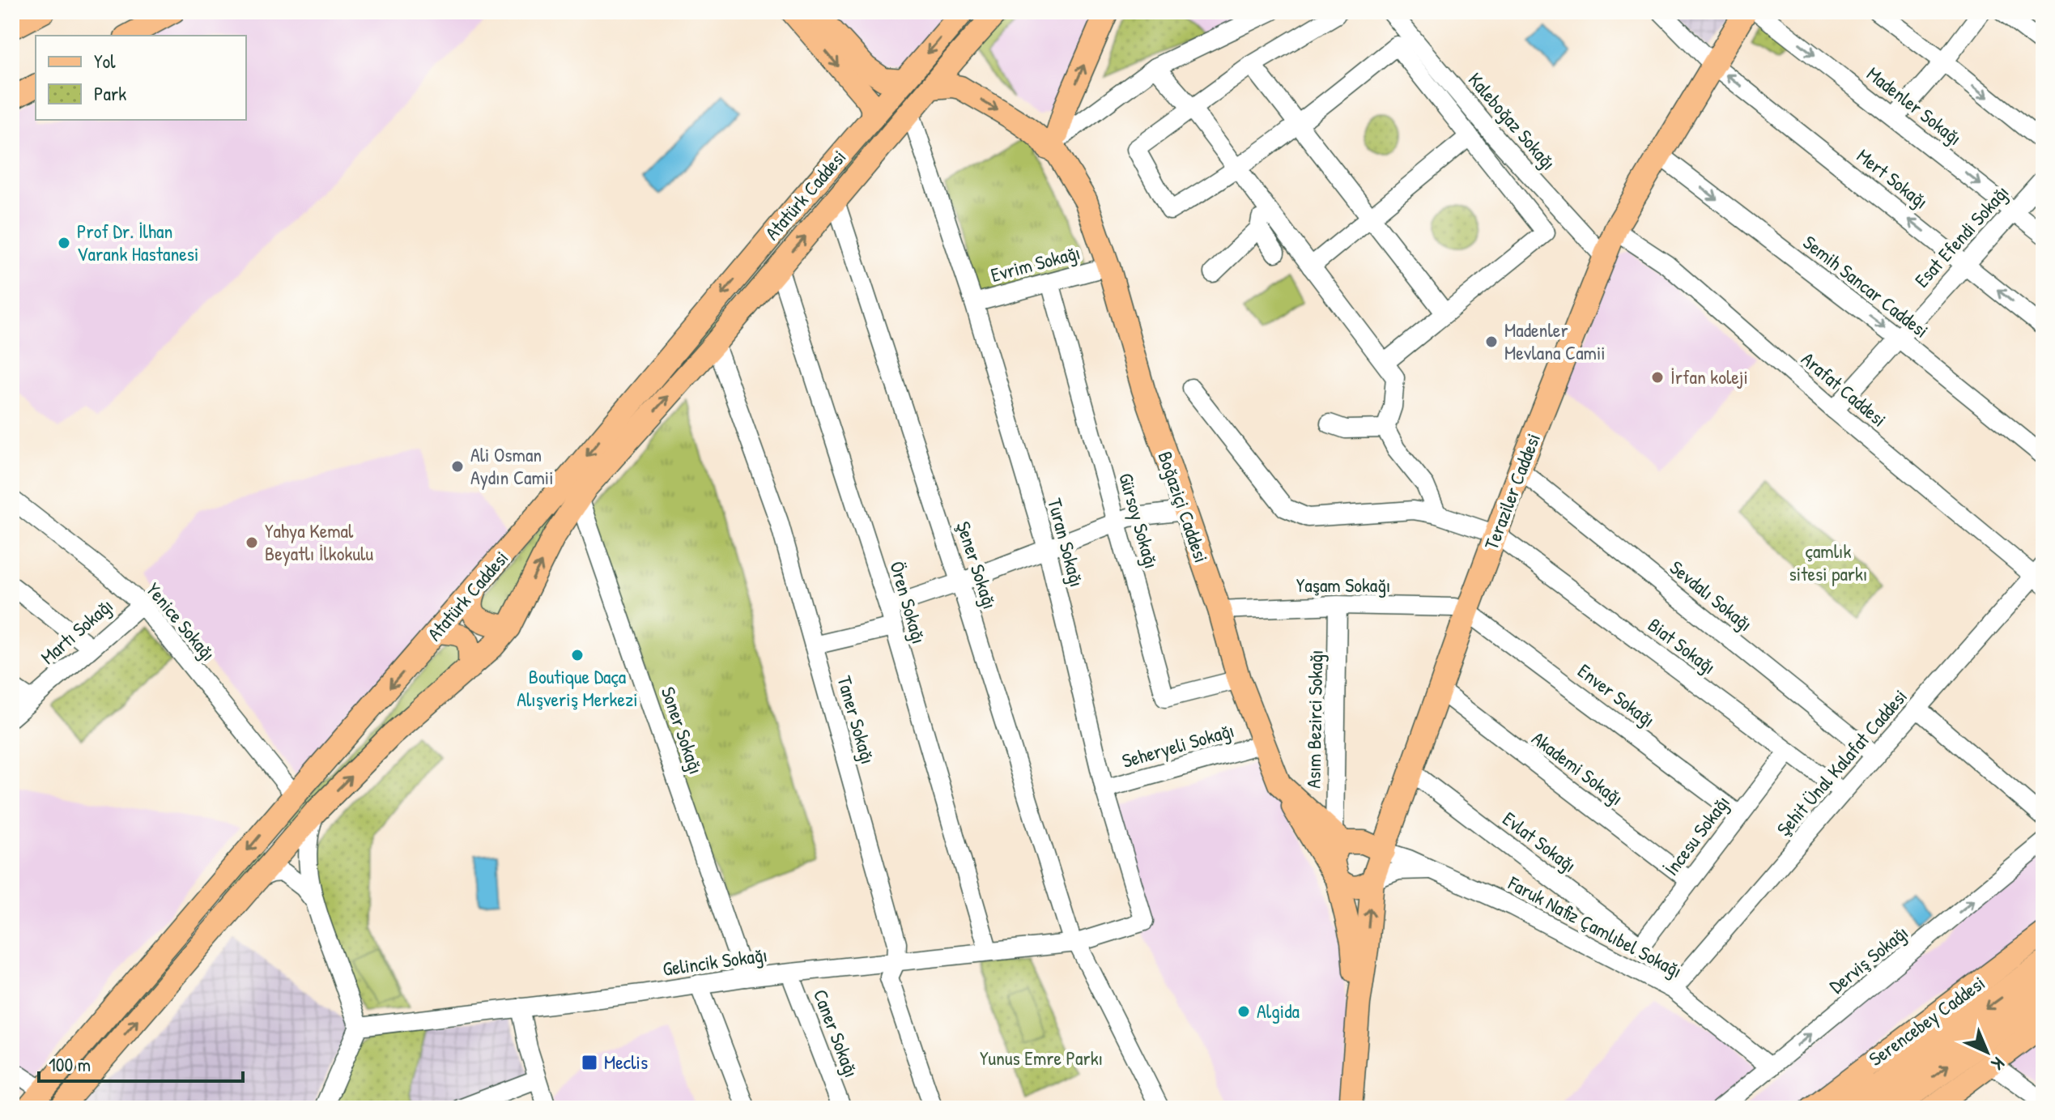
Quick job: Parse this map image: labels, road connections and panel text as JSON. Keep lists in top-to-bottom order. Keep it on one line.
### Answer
{"streets":{"main road":["Atatürk Caddesi","Teraziler Caddesi","Boğaziçi Caddesi","Serencebey Caddesi"],"street":["Madenler Sokağı","Kaleboğaz Sokağı","Mert Sokağı","Esat Efendi Sokağı","Evrim Sokağı","Semih Sancar Caddesi","Arafat Caddesi","Gürsoy Sokağı","Turan Sokağı","Şener Sokağı","Yaşam Sokağı","Sevdalı Sokağı","Ören Sokağı","Yenice Sokağı","Martı Sokağı","Biat Sokağı","Enver Sokağı","Asım Bezirci Sokağı","Taner Sokağı","Soner Sokağı","Seheryeli Sokağı","Şehit Ünal Kalafat Caddesi","Akademi Sokağı","İncesu Sokağı","Evlat Sokağı","Faruk Nafiz Çamlıbel Sokağı","Derviş Sokağı","Gelincik Sokağı","Caner Sokağı"]},"crossings":[["Madenler Sokağı","Esat Efendi Sokağı"],["Kaleboğaz Sokağı","Teraziler Caddesi"],["Mert Sokağı","Esat Efendi Sokağı"],["Mert Sokağı","Teraziler Caddesi"],["Atatürk Caddesi","Turan Sokağı"],["Atatürk Caddesi","Şener Sokağı"],["Atatürk Caddesi","Ören Sokağı"],["Atatürk Caddesi","Yenice Sokağı"],["Atatürk Caddesi","Taner Sokağı"],["Atatürk Caddesi","Soner Sokağı"],["Esat Efendi Sokağı","Semih Sancar Caddesi"],["Esat Efendi Sokağı","Arafat Caddesi"],["Evrim Sokağı","Boğaziçi Caddesi"],["Evrim Sokağı","Gürsoy Sokağı"],["Evrim Sokağı","Turan Sokağı"],["Semih Sancar Caddesi","Teraziler Caddesi"],["Arafat Caddesi","Teraziler Caddesi"],["Arafat Caddesi","Şehit Ünal Kalafat Caddesi"],["Teraziler Caddesi","Boğaziçi Caddesi"],["Teraziler Caddesi","Yaşam Sokağı"],["Teraziler Caddesi","Sevdalı Sokağı"],["Teraziler Caddesi","Biat Sokağı"],["Teraziler Caddesi","Enver Sokağı"],["Teraziler Caddesi","Asım Bezirci Sokağı"],["Teraziler Caddesi","Akademi Sokağı"],["Teraziler Caddesi","Evlat Sokağı"],["Teraziler Caddesi","Faruk Nafiz Çamlıbel Sokağı"],["Boğaziçi Caddesi","Gürsoy Sokağı"],["Boğaziçi Caddesi","Yaşam Sokağı"],["Boğaziçi Caddesi","Asım Bezirci Sokağı"],["Boğaziçi Caddesi","Seheryeli Sokağı"],["Boğaziçi Caddesi","Faruk Nafiz Çamlıbel Sokağı"],["Turan Sokağı","Şener Sokağı"],["Turan Sokağı","Seheryeli Sokağı"],["Turan Sokağı","Gelincik Sokağı"],["Şener Sokağı","Gelincik Sokağı"],["Yaşam Sokağı","Enver Sokağı"],["Yaşam Sokağı","Asım Bezirci Sokağı"],["Sevdalı Sokağı","Şehit Ünal Kalafat Caddesi"],["Ören Sokağı","Gelincik Sokağı"],["Yenice Sokağı","Martı Sokağı"],["Biat Sokağı","Şehit Ünal Kalafat Caddesi"],["Biat Sokağı","İncesu Sokağı"],["Enver Sokağı","İncesu Sokağı"],["Asım Bezirci Sokağı","Faruk Nafiz Çamlıbel Sokağı"],["Taner Sokağı","Gelincik Sokağı"],["Soner Sokağı","Gelincik Sokağı"],["Şehit Ünal Kalafat Caddesi","Faruk Nafiz Çamlıbel Sokağı"],["Akademi Sokağı","İncesu Sokağı"],["İncesu Sokağı","Evlat Sokağı"],["Faruk Nafiz Çamlıbel Sokağı","Derviş Sokağı"],["Gelincik Sokağı","Caner Sokağı"]],"one_way":["Semih Sancar Caddesi","Derviş Sokağı"],"parks":["çamlık sitesi parkı","Yunus Emre Parkı"],"places":{"other":["Prof Dr. İlhan Varank Hastanesi","Madenler Mevlana Camii","İrfan koleji","Ali Osman Aydın Camii","Yahya Kemal Beyatlı İlkokulu","Boutique Daça Alışveriş Merkezi","Algida"],"transit":["Meclis"]},"legend":["Yol","Park"],"scale_bar":"100 m","north":"bottom right"}
